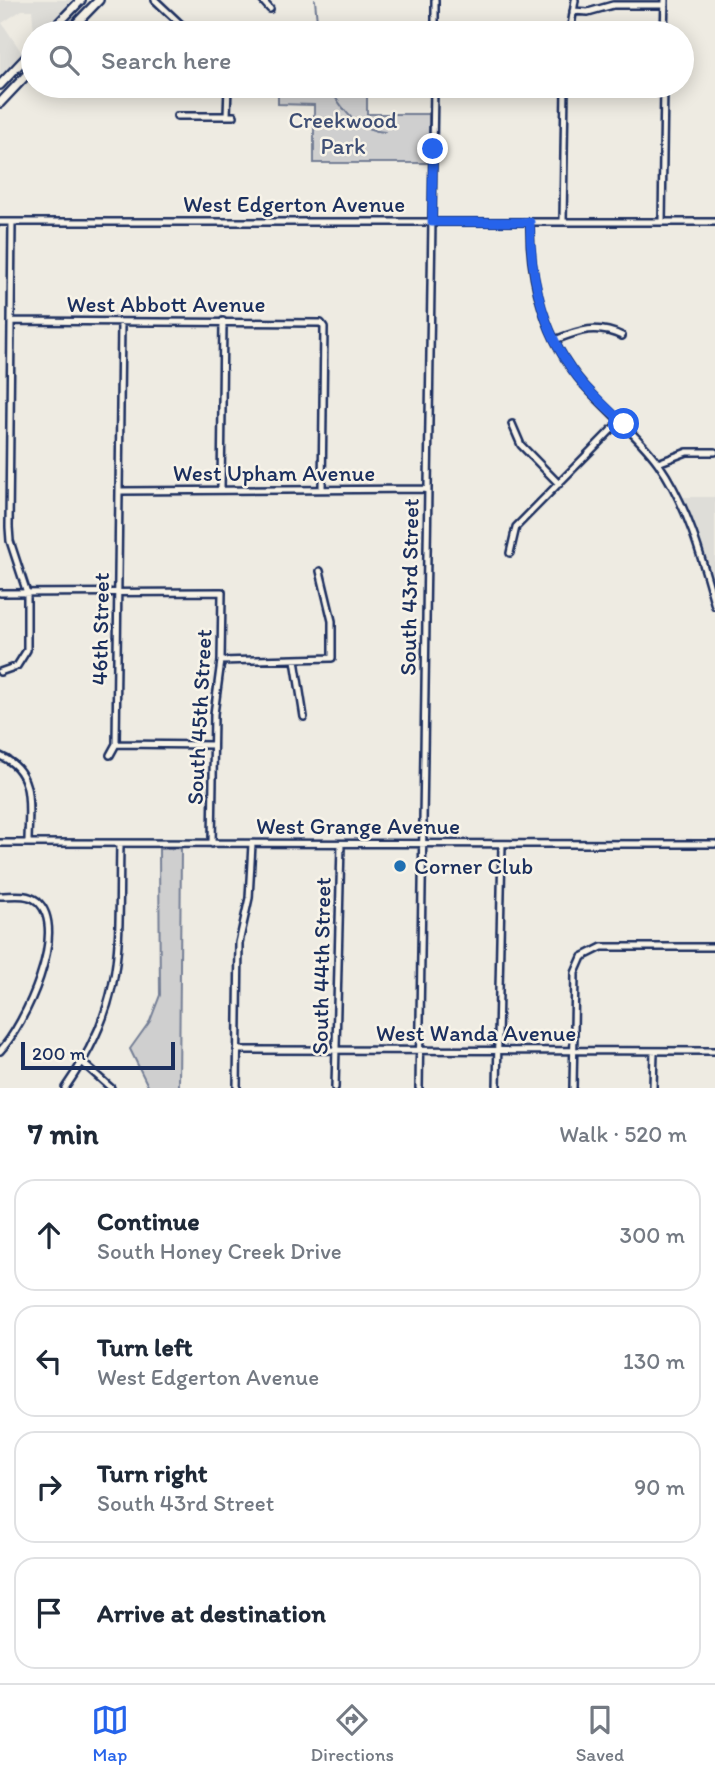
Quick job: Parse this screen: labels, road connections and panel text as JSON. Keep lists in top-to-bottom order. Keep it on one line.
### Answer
{"streets":{"street":["West Edgerton Avenue","West Abbott Avenue","West Upham Avenue","South 43rd Street","46th Street","South 45th Street","West Grange Avenue","South 44th Street","West Wanda Avenue"]},"crossings":[["West Edgerton Avenue","South 43rd Street"],["West Abbott Avenue","West Upham Avenue"],["West Abbott Avenue","46th Street"],["West Upham Avenue","South 43rd Street"],["West Upham Avenue","46th Street"],["South 43rd Street","West Grange Avenue"],["South 43rd Street","West Wanda Avenue"],["46th Street","South 45th Street"],["South 45th Street","West Grange Avenue"],["West Grange Avenue","South 44th Street"],["South 44th Street","West Wanda Avenue"]],"parks":["Creekwood Park"],"places":["Corner Club"],"scale_bar":"200 m","page":{"search":"Search here","scale":"200 m","heading":["7 min","Walk · 520 m"],"list":[["Continue","South Honey Creek Drive","300 m"],["Turn left","West Edgerton Avenue","130 m"],["Turn right","South 43rd Street","90 m"],"Arrive at destination"],"nav":["Map","Directions","Saved"]}}
